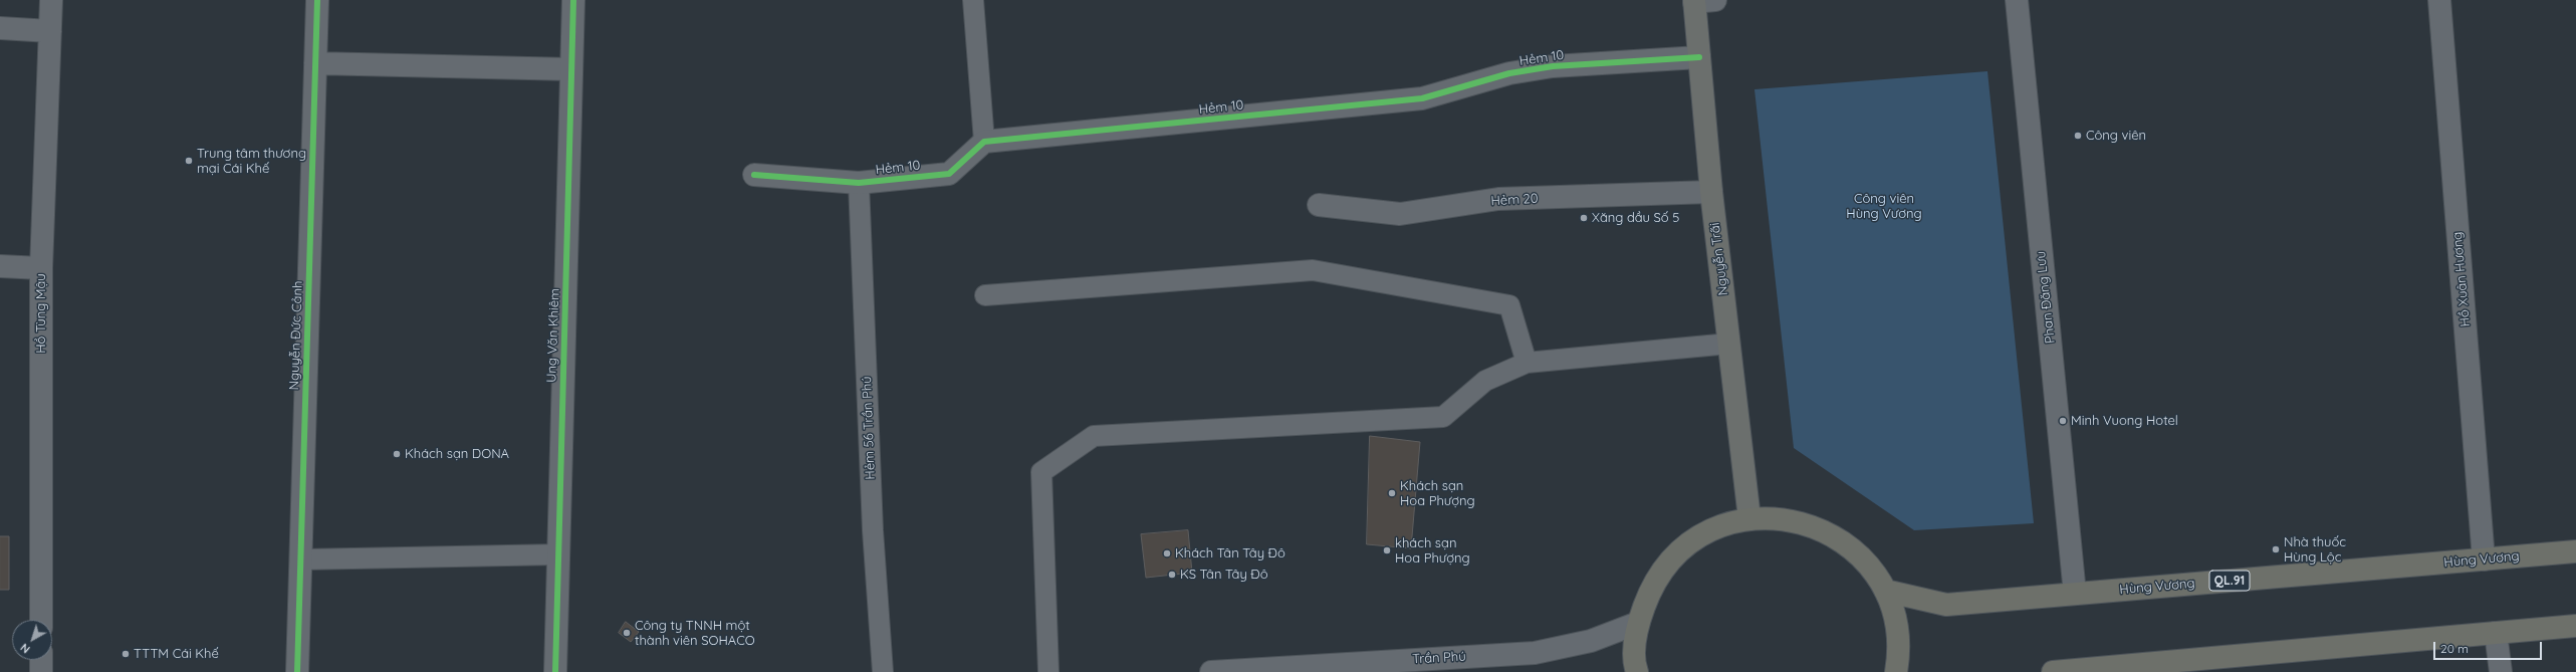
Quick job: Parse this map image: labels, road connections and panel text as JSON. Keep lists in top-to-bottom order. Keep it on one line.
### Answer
{"streets":{"highway":["Hùng Vương","QL.91"],"main road":["Nguyễn Trãi"],"street":["Hẻm 10","Hẻm 20","Hồ Xuân Hương","Phan Đăng Lưu","Hồ Tùng Mậu","Nguyễn Đức Cảnh","Ung Văn Khiêm","Trần Phú"],"lane":["Hẻm 56 Trần Phú"]},"crossings":[["Hẻm 10","Nguyễn Trãi"],["Hẻm 10","Hẻm 56 Trần Phú"],["Hẻm 20","Nguyễn Trãi"],["Hồ Xuân Hương","Hùng Vương"],["Phan Đăng Lưu","Hùng Vương"]],"parks":["Công viên Hùng Vương"],"places":["Công viên","Trung tâm thương mại Cái Khế","Xăng dầu Số 5","Minh Vuong Hotel","Khách sạn DONA","Khách sạn Hoa Phượng","Nhà thuốc Hùng Lộc","khách sạn Hoa Phượng","Khách Tân Tây Đô","KS Tân Tây Đô","Công ty TNNH một thành viên SOHACO","TTTM Cái Khế"],"scale_bar":"20 m","north":"bottom left"}
